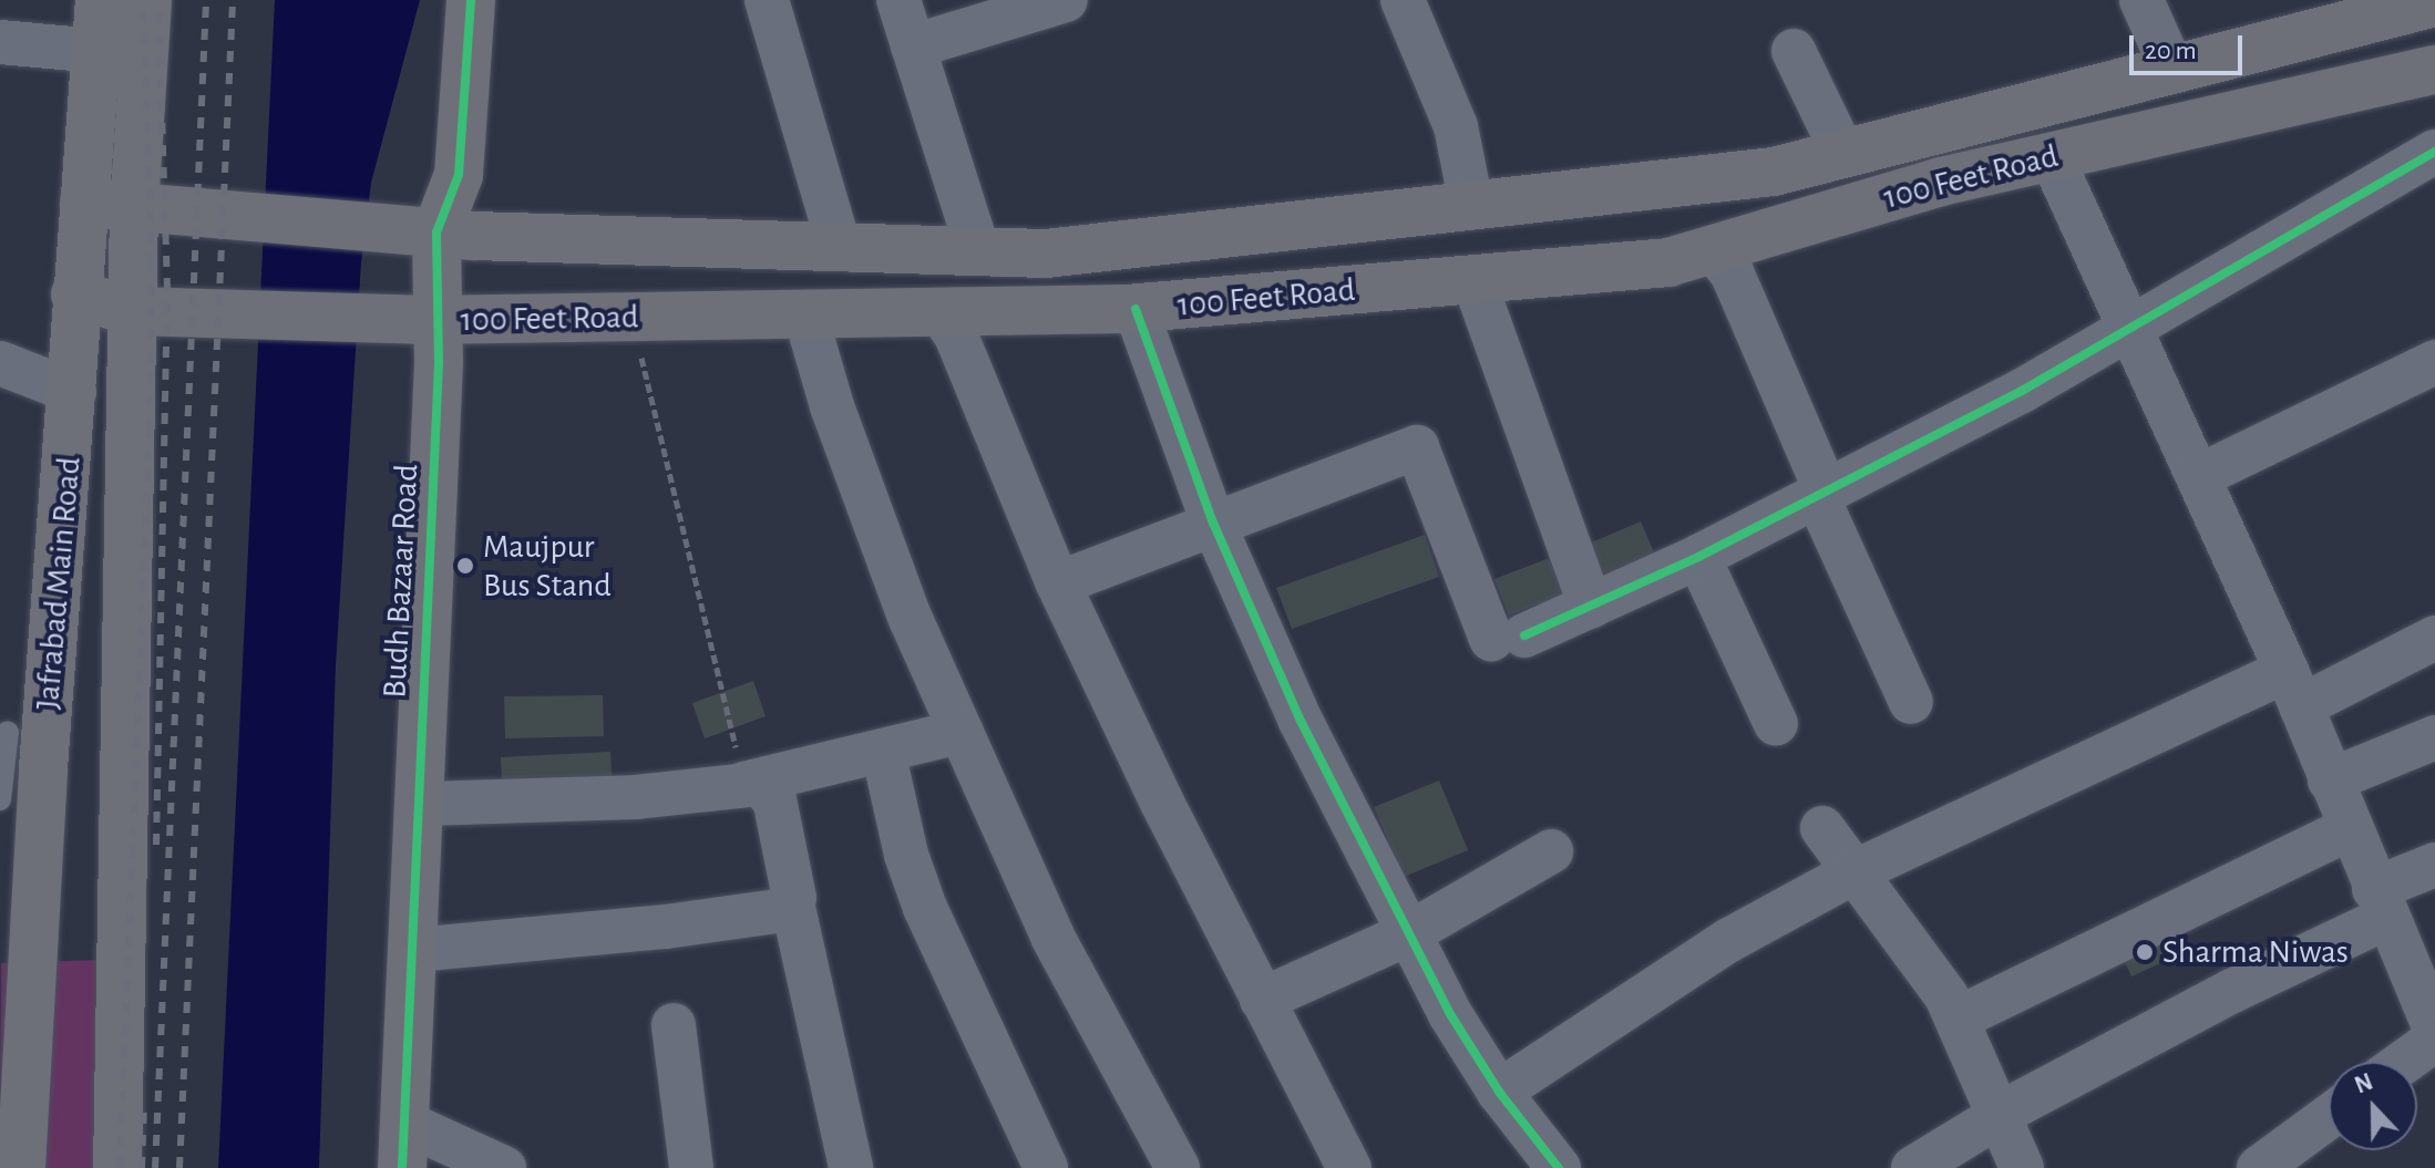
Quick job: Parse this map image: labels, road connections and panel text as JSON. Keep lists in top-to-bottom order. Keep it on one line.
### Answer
{"streets":{"main road":["100 Feet Road","Budh Bazaar Road","Jafrabad Main Road"]},"crossings":[["100 Feet Road","Budh Bazaar Road"],["100 Feet Road","Jafrabad Main Road"]],"places":["Maujpur Bus Stand","Sharma Niwas"],"scale_bar":"20 m","north":"top"}
